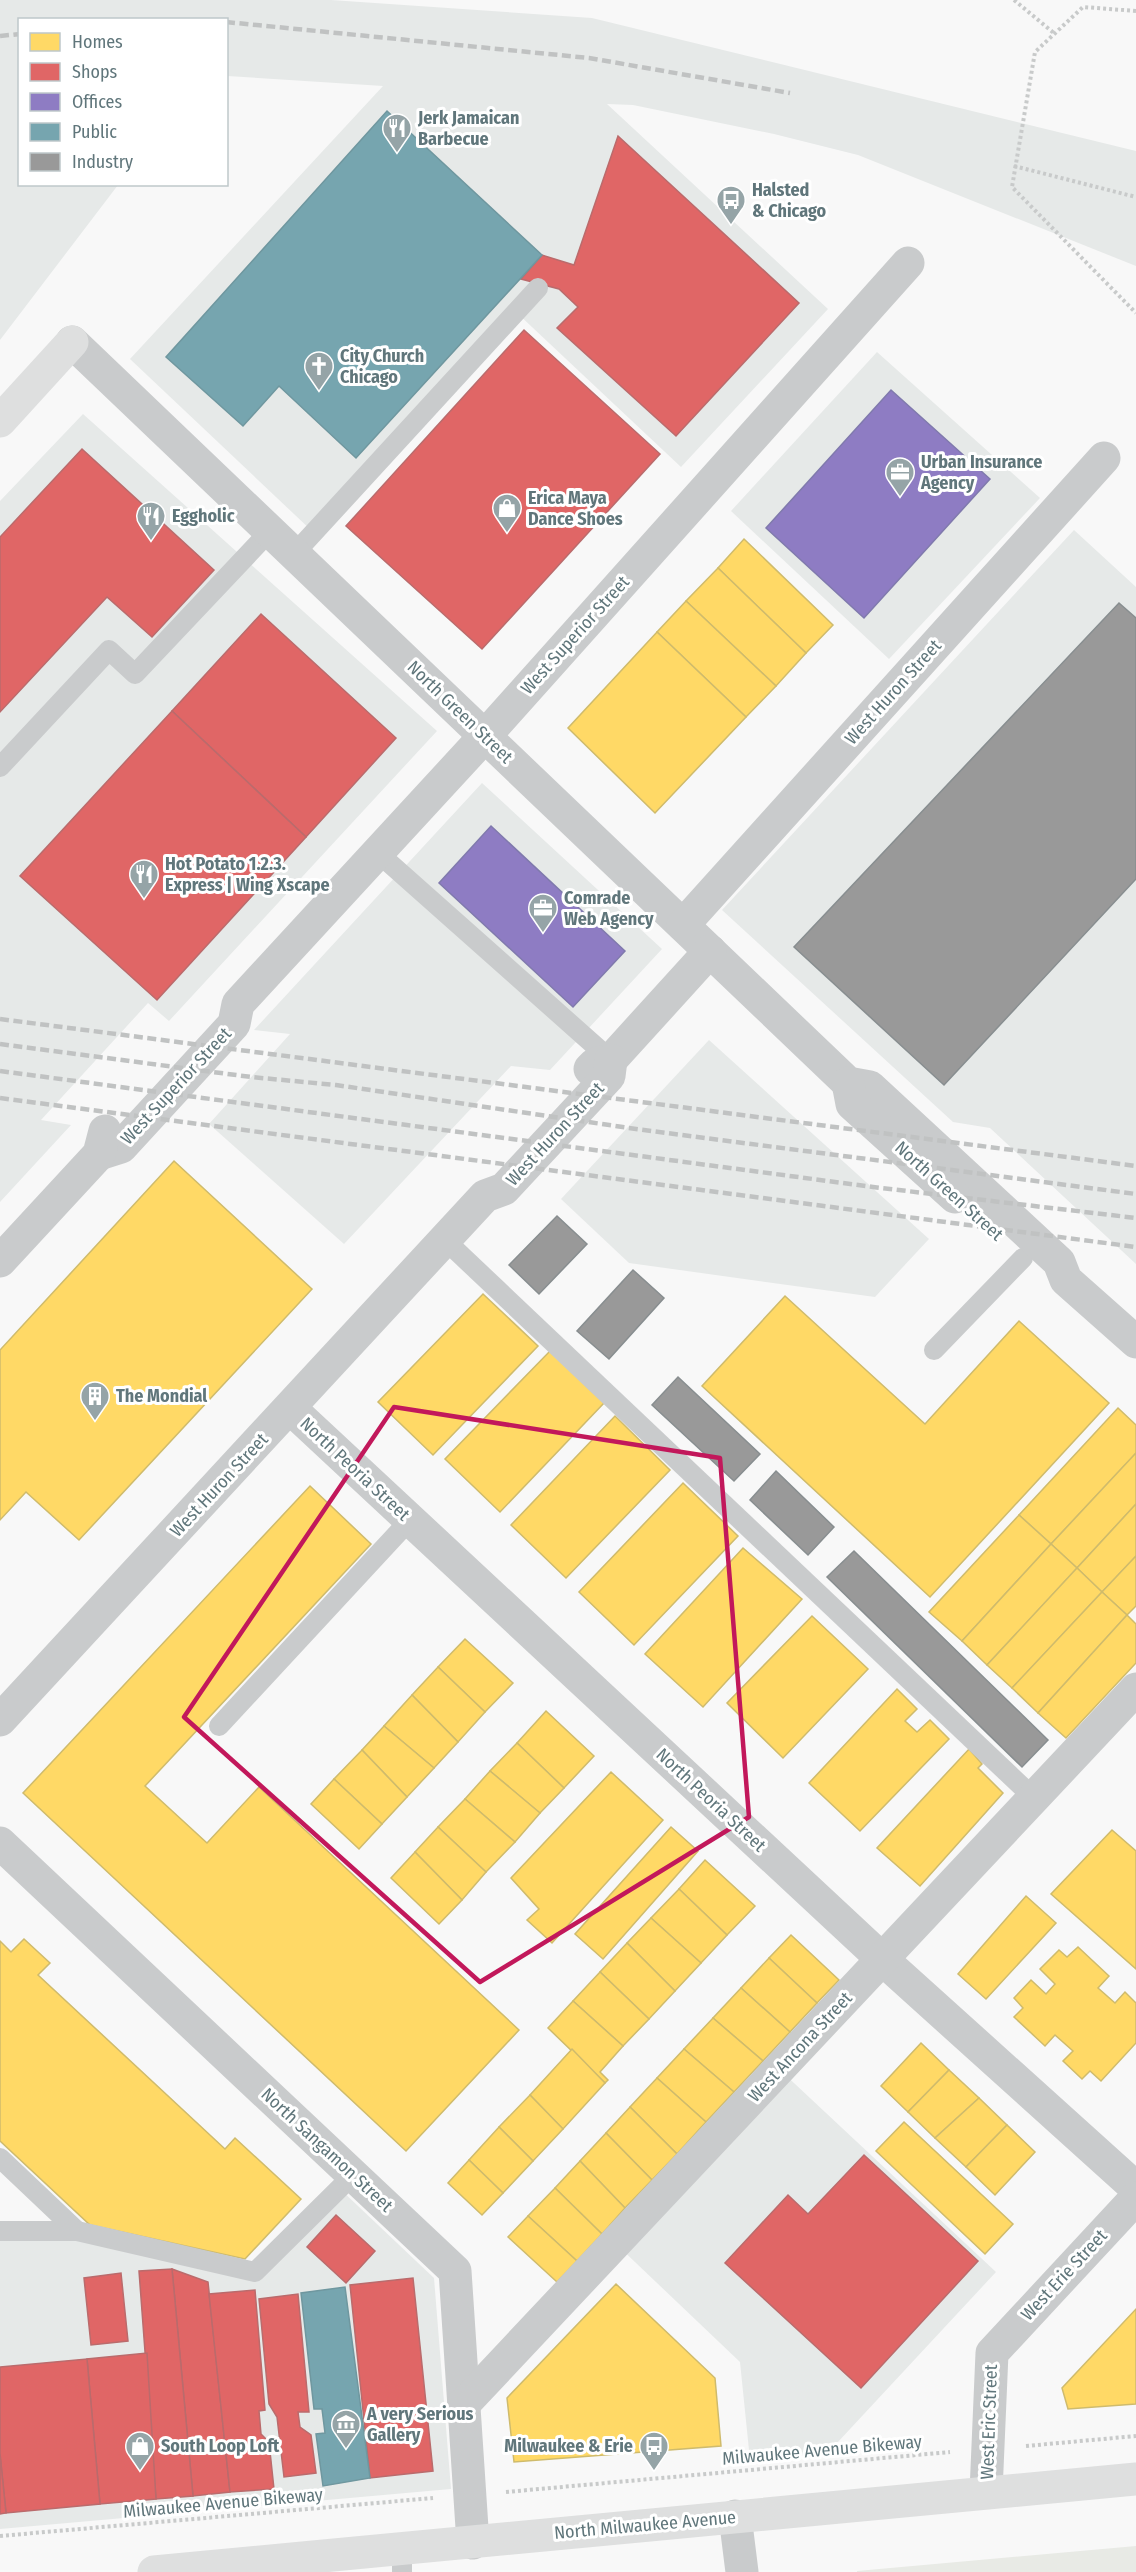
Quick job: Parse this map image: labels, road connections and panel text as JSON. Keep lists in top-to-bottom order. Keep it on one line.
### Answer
{"streets":{"main road":["North Milwaukee Avenue"],"street":["West Superior Street","West Huron Street","North Green Street","North Peoria Street","West Ancona Street","North Sangamon Street","West Erie Street","West Eric Street"],"path":["Milwaukee Avenue Bikeway"]},"crossings":[["West Superior Street","North Green Street"],["West Huron Street","North Green Street"],["West Huron Street","North Peoria Street"],["North Peoria Street","West Ancona Street"],["West Ancona Street","North Sangamon Street"],["North Sangamon Street","North Milwaukee Avenue"],["West Erie Street","West Eric Street"],["West Eric Street","Milwaukee Avenue Bikeway"],["West Eric Street","North Milwaukee Avenue"]],"places":{"restaurant":["Jerk Jamaican Barbecue","Eggholic","Hot Potato 1.2.3. Express | Wing Xscape"],"bus stop":["Halsted & Chicago","Milwaukee & Erie"],"church":["City Church Chicago"],"office":["Urban Insurance Agency","Comrade Web Agency"],"shop":["Erica Maya Dance Shoes","South Loop Loft"],"building":["The Mondial"],"museum":["A very Serious Gallery"]},"legend":["Homes","Shops","Offices","Public","Industry"]}
